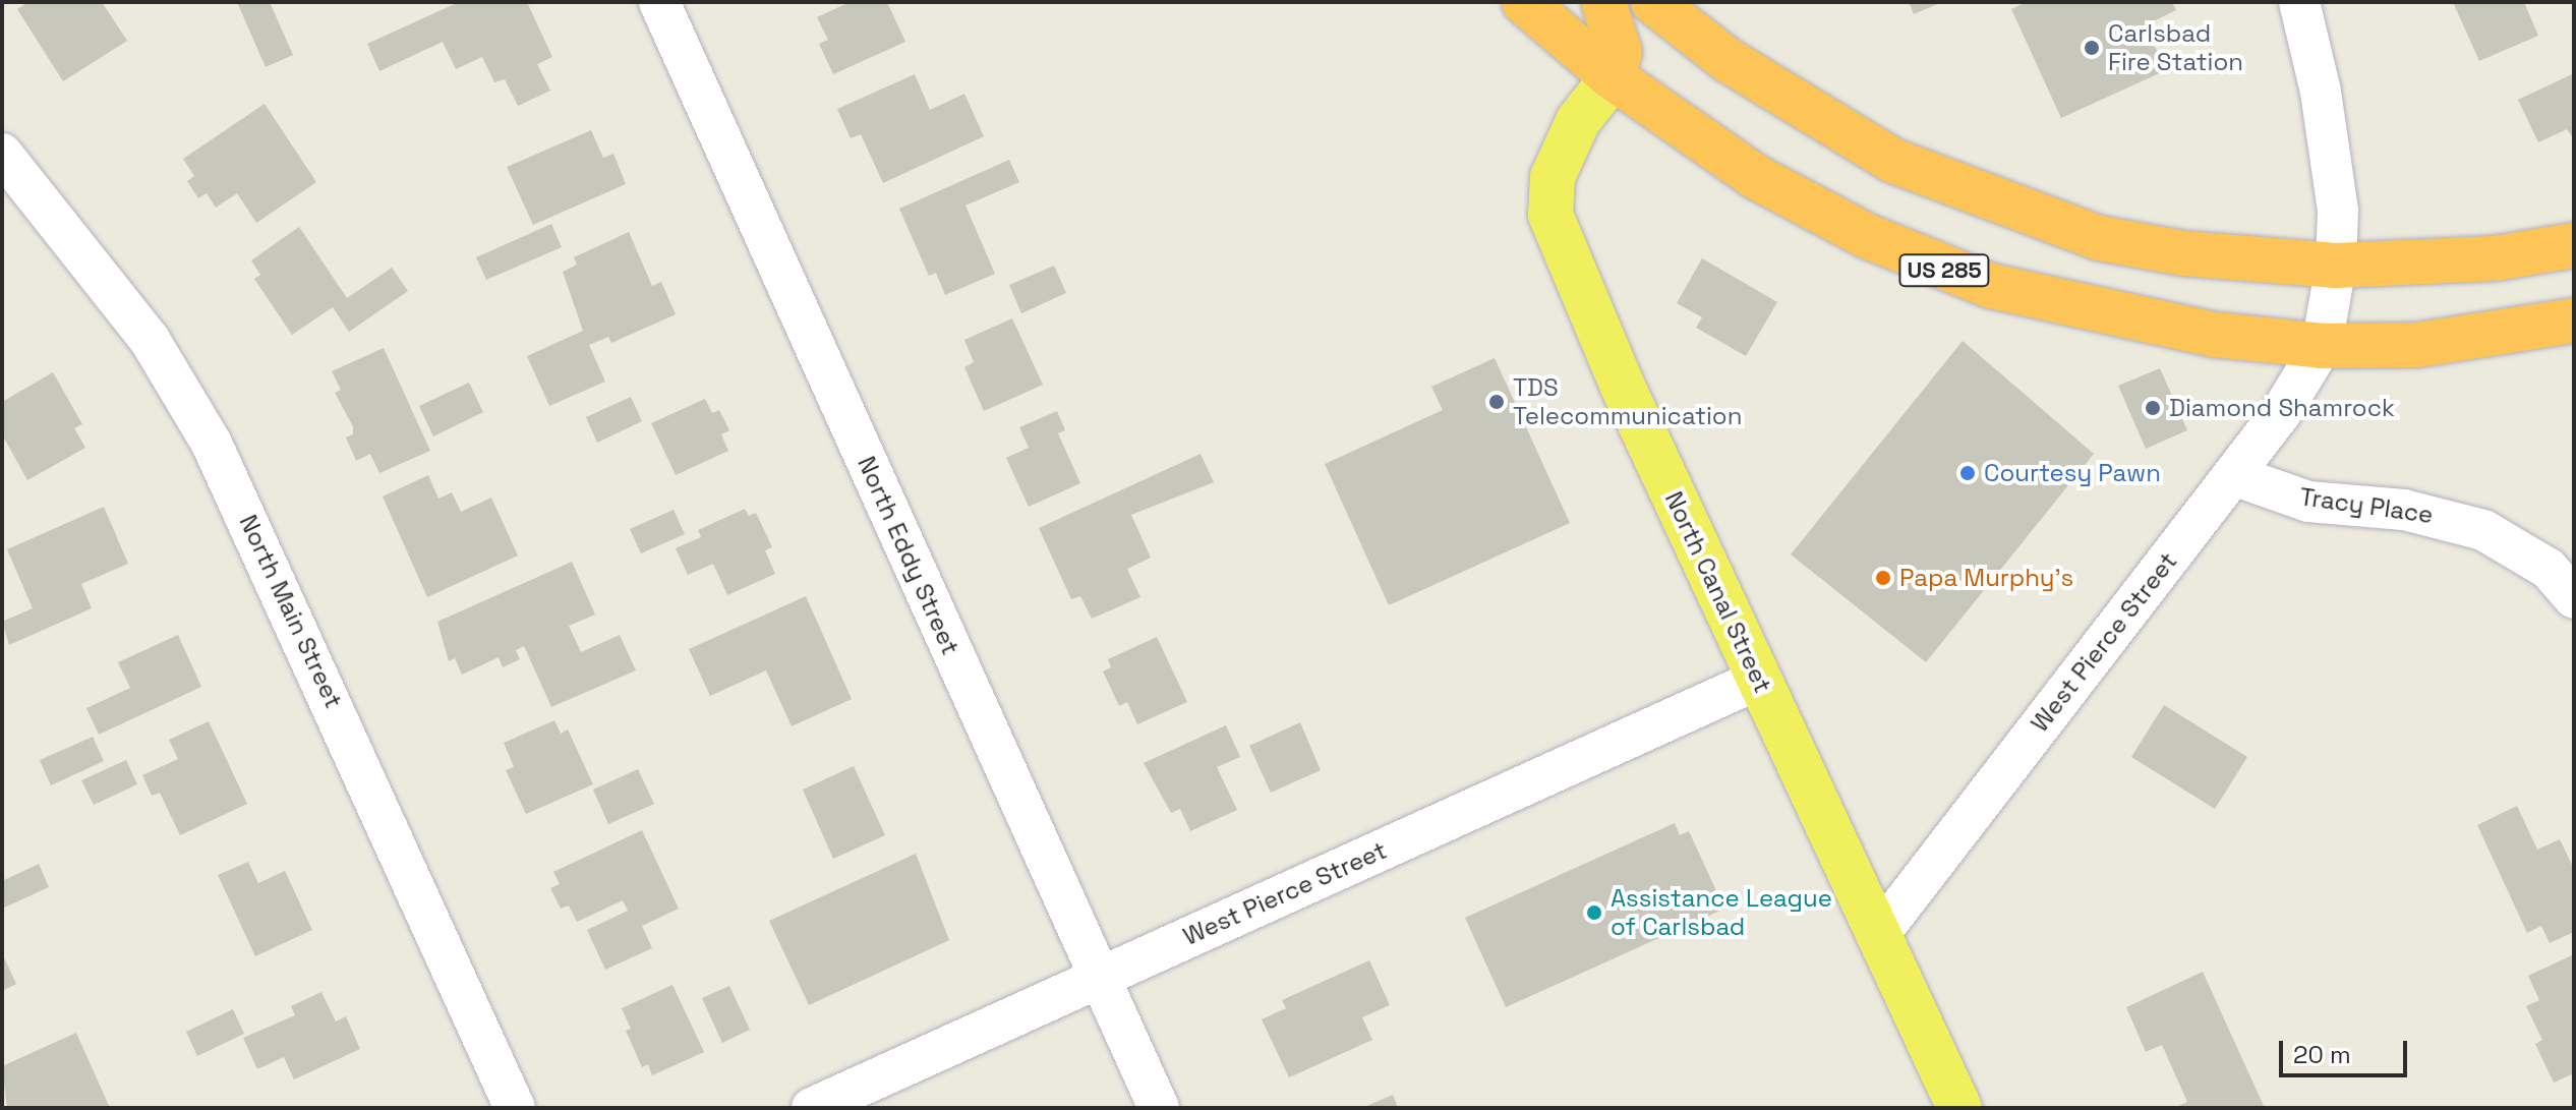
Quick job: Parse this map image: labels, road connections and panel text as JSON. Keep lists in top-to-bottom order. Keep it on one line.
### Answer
{"streets":{"highway":["US 285"],"main road":["North Canal Street"],"street":["Tracy Place","North Eddy Street","North Main Street","West Pierce Street"]},"crossings":[["US 285","North Canal Street"],["US 285","West Pierce Street"],["Tracy Place","West Pierce Street"],["North Eddy Street","West Pierce Street"],["North Canal Street","West Pierce Street"]],"places":["Carlsbad Fire Station","TDS Telecommunication","Diamond Shamrock","Courtesy Pawn","Papa Murphy's","Assistance League of Carlsbad"],"scale_bar":"20 m"}
